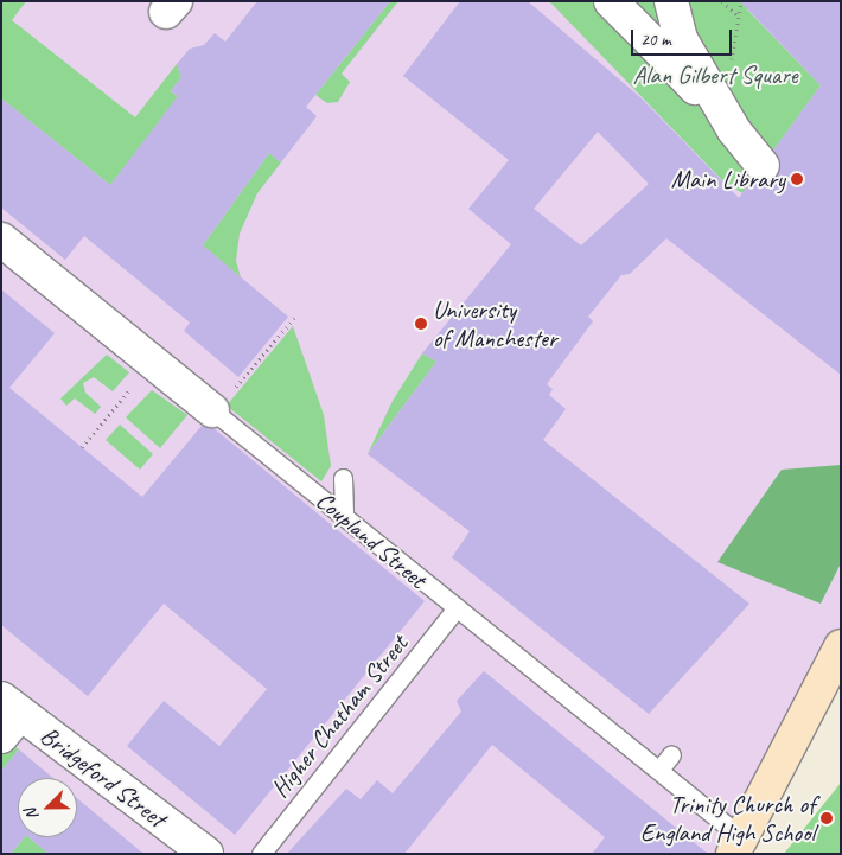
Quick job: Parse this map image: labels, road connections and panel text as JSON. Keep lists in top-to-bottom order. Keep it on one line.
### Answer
{"streets":{"street":["Coupland Street","Bridgeford Street"],"lane":["Higher Chatham Street"]},"crossings":[["Coupland Street","Higher Chatham Street"]],"parks":["Alan Gilbert Square"],"places":["Main Library","University of Manchester","Trinity Church of England High School"],"scale_bar":"20 m","north":"bottom left"}
